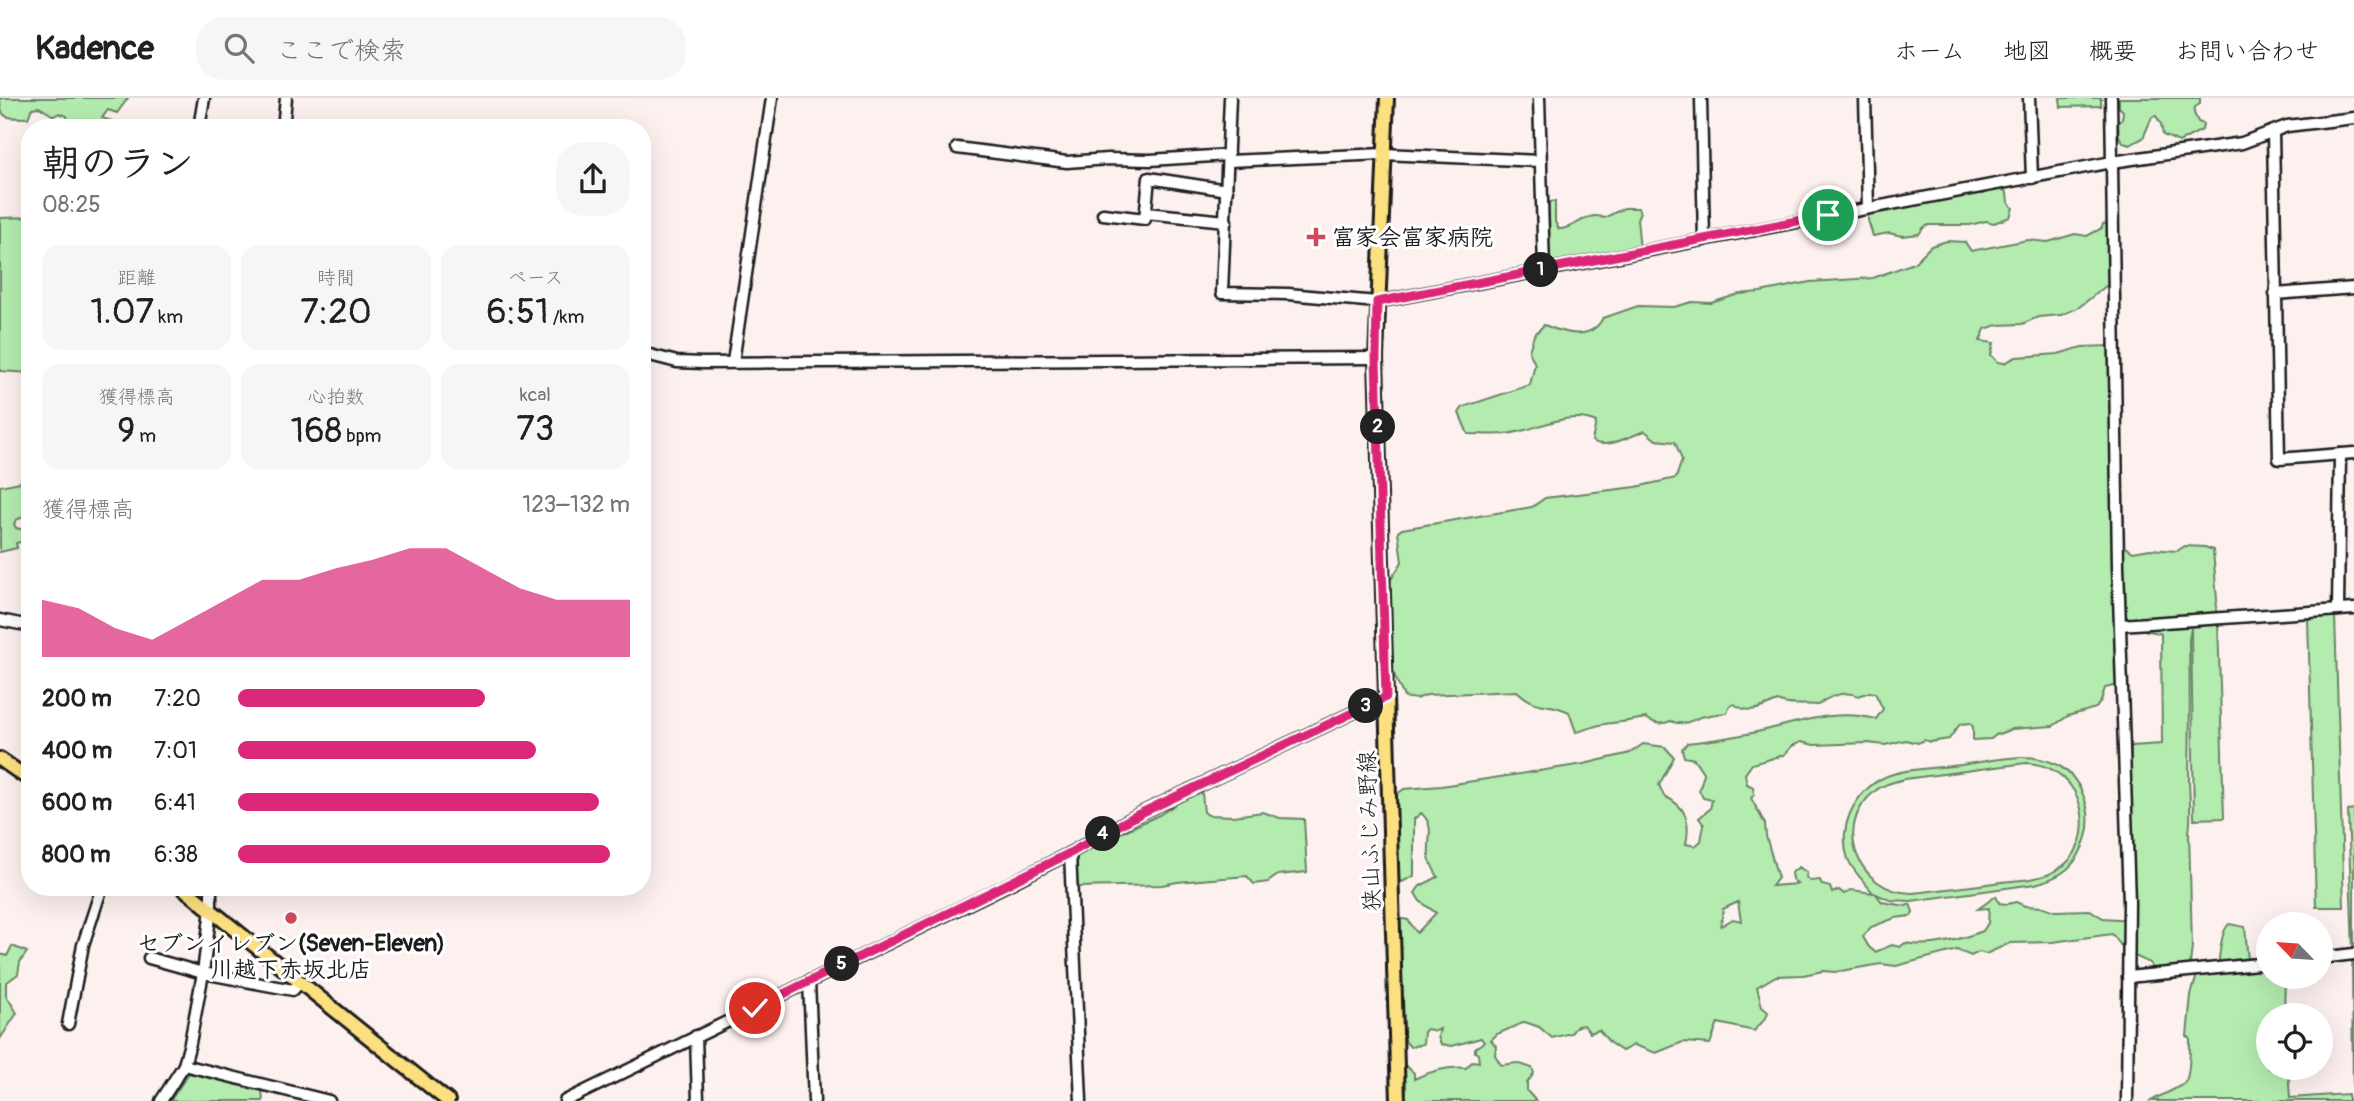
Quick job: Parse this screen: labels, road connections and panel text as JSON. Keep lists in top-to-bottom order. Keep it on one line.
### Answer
{"streets":{"main road":["狭山ふじみ野線"]},"places":{"health":["富家会富家病院"],"other":["セブンイレブン(Seven-Eleven) 川越下赤坂北店"]},"north":"top left","page":{"header":"Kadence","search":"ここで検索","nav":["ホーム","地図","概要","お問い合わせ"],"heading":["朝のラン","08:25"],"stats":[["距離","1.07 km"],["時間","7:20"],["ペース","6:51 /km"],["獲得標高","9 m"],["心拍数","168 bpm"],["kcal","73"]],"pins":["1","2","3","4","5"],"chart":["獲得標高","123–132 m"],"list":[{"name":"200 m","note":"7:20"},{"name":"400 m","note":"7:01"},{"name":"600 m","note":"6:41"},{"name":"800 m","note":"6:38"}]}}
